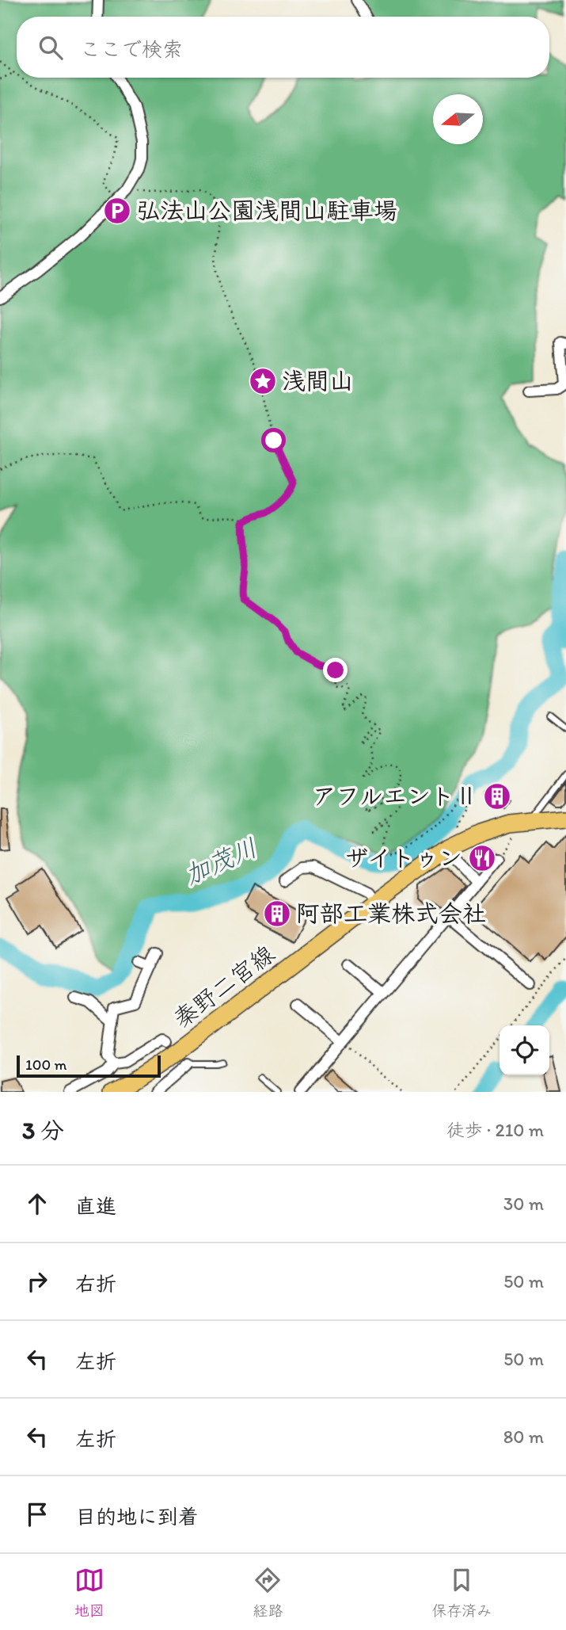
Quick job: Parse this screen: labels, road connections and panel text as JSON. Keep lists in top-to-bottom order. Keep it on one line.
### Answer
{"streets":{"main road":["秦野二宮線"]},"water":["加茂川"],"places":{"parking":["弘法山公園浅間山駐車場"],"place":["浅間山"],"building":["アフルエントⅡ","阿部工業株式会社"],"restaurant":["ザイトゥン"]},"scale_bar":"100 m","north":"left","page":{"search":"ここで検索","scale":"100 m","heading":["3 分","徒歩 · 210 m"],"list":[["直進","30 m"],["右折","50 m"],["左折","50 m"],["左折","80 m"],"目的地に到着"],"nav":["地図","経路","保存済み"]}}
